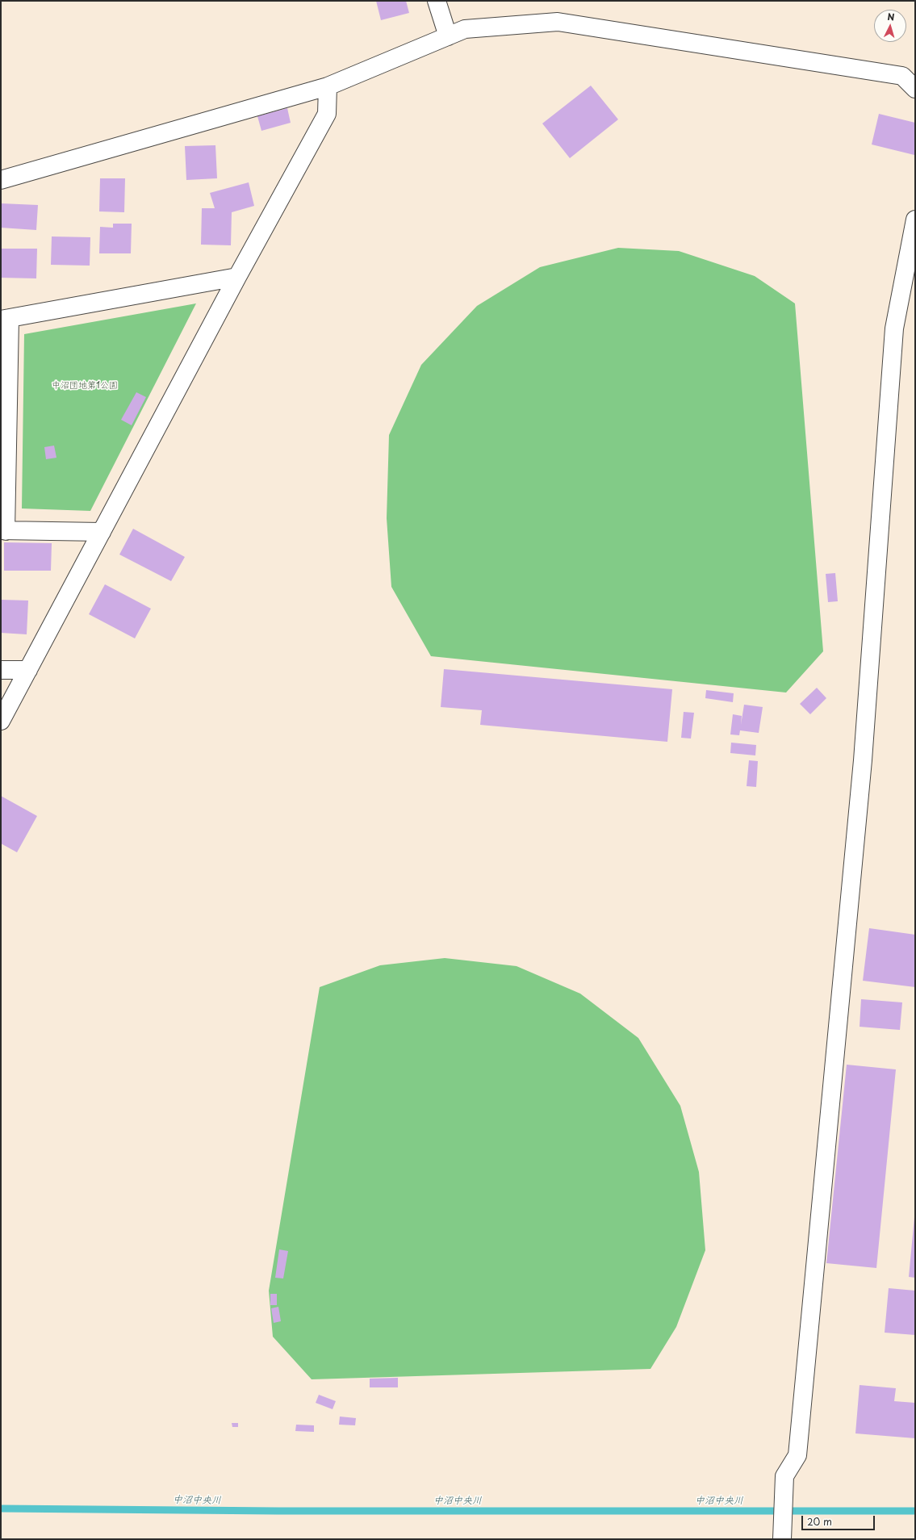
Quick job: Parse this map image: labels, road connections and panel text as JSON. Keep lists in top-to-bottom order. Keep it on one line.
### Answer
{"water":["中沼中央川"],"parks":["中沼団地第1公園"],"scale_bar":"20 m","north":"top"}
